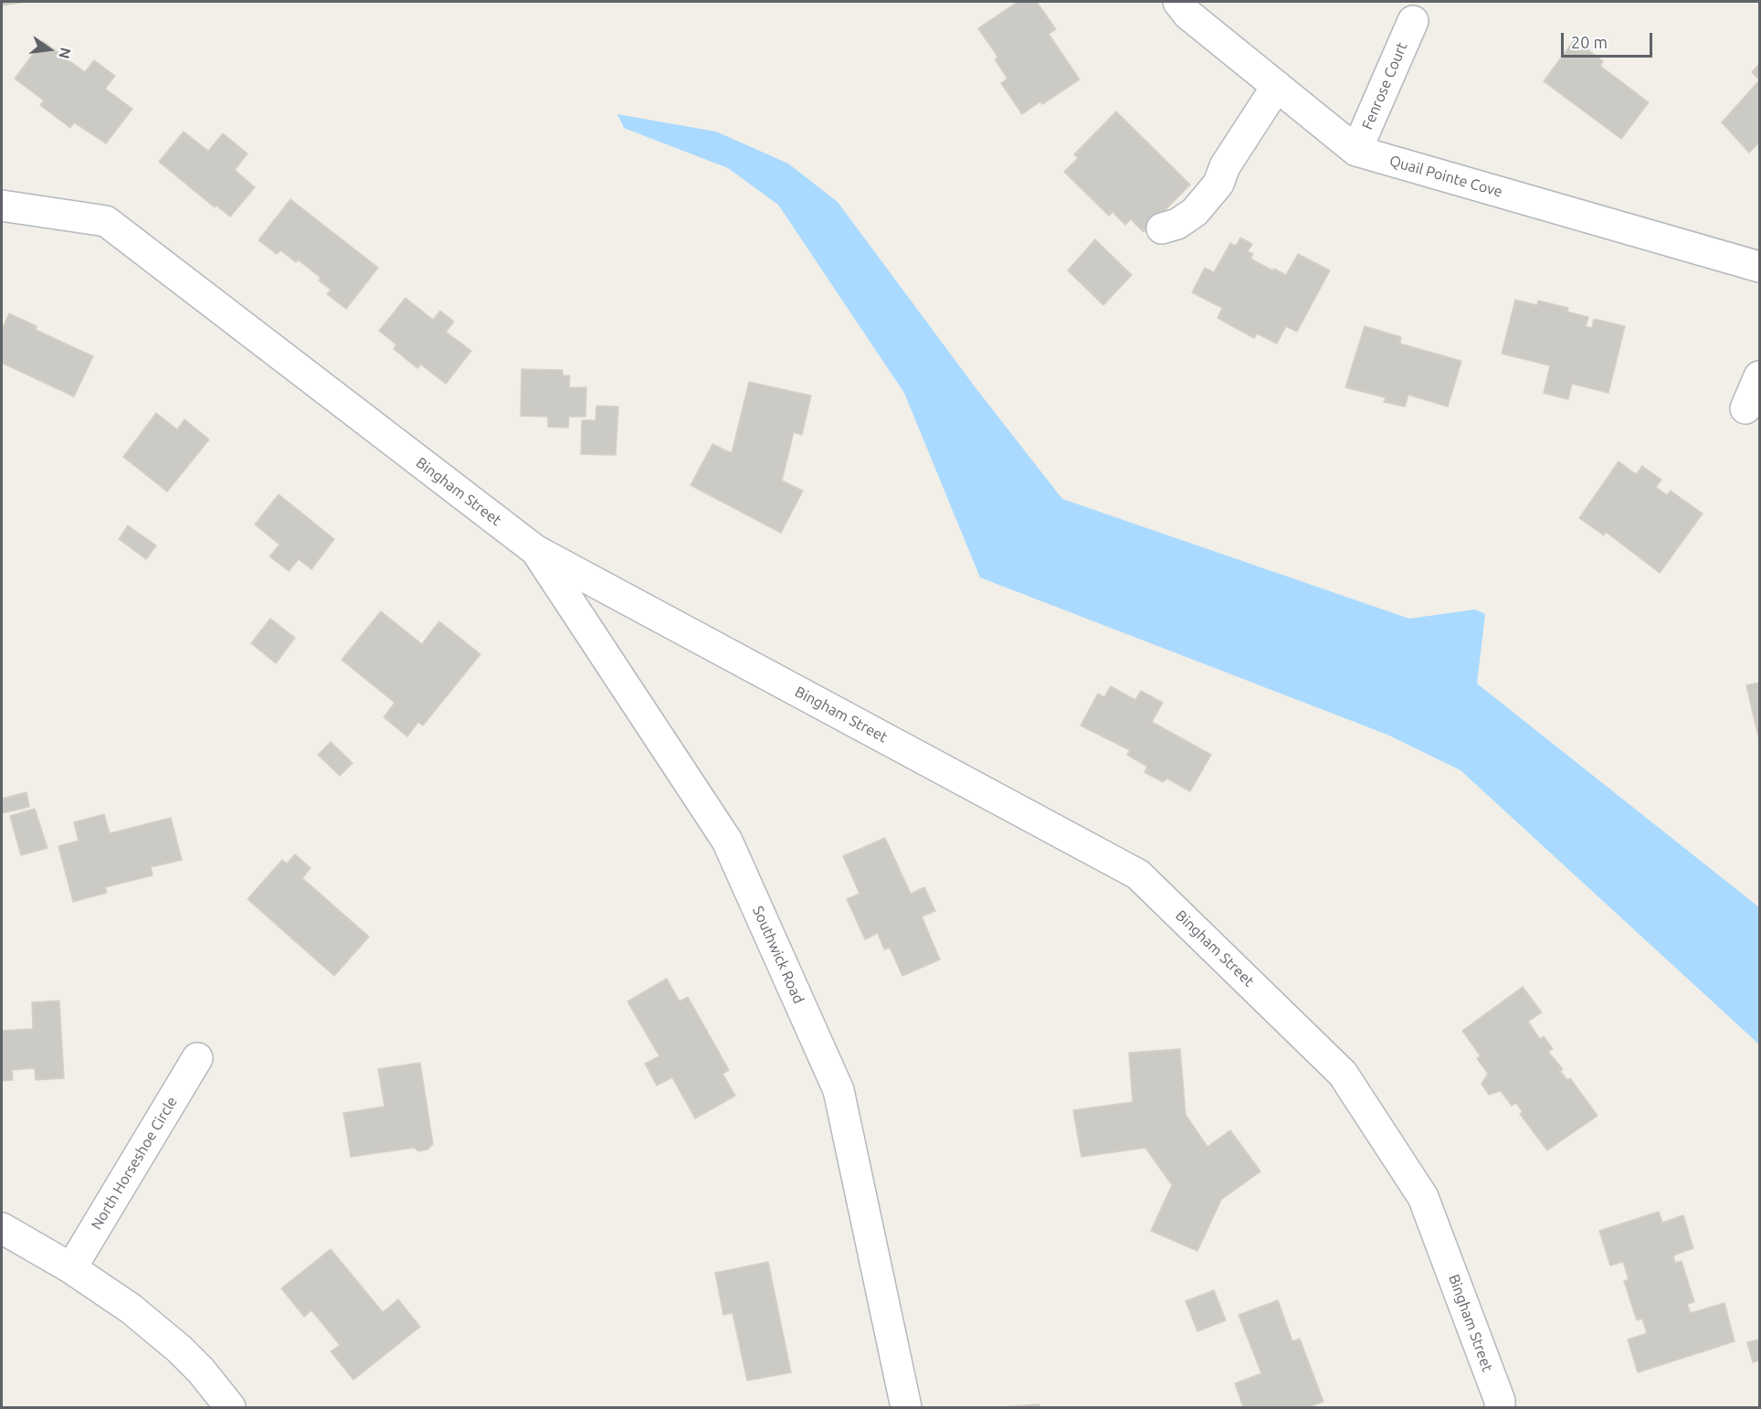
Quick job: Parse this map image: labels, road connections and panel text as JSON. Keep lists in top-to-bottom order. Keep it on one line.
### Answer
{"streets":{"street":["Fenrose Court","Quail Pointe Cove","Bingham Street","Southwick Road","North Horseshoe Circle"]},"crossings":[["Fenrose Court","Quail Pointe Cove"],["Bingham Street","Southwick Road"]],"scale_bar":"20 m","north":"right"}
